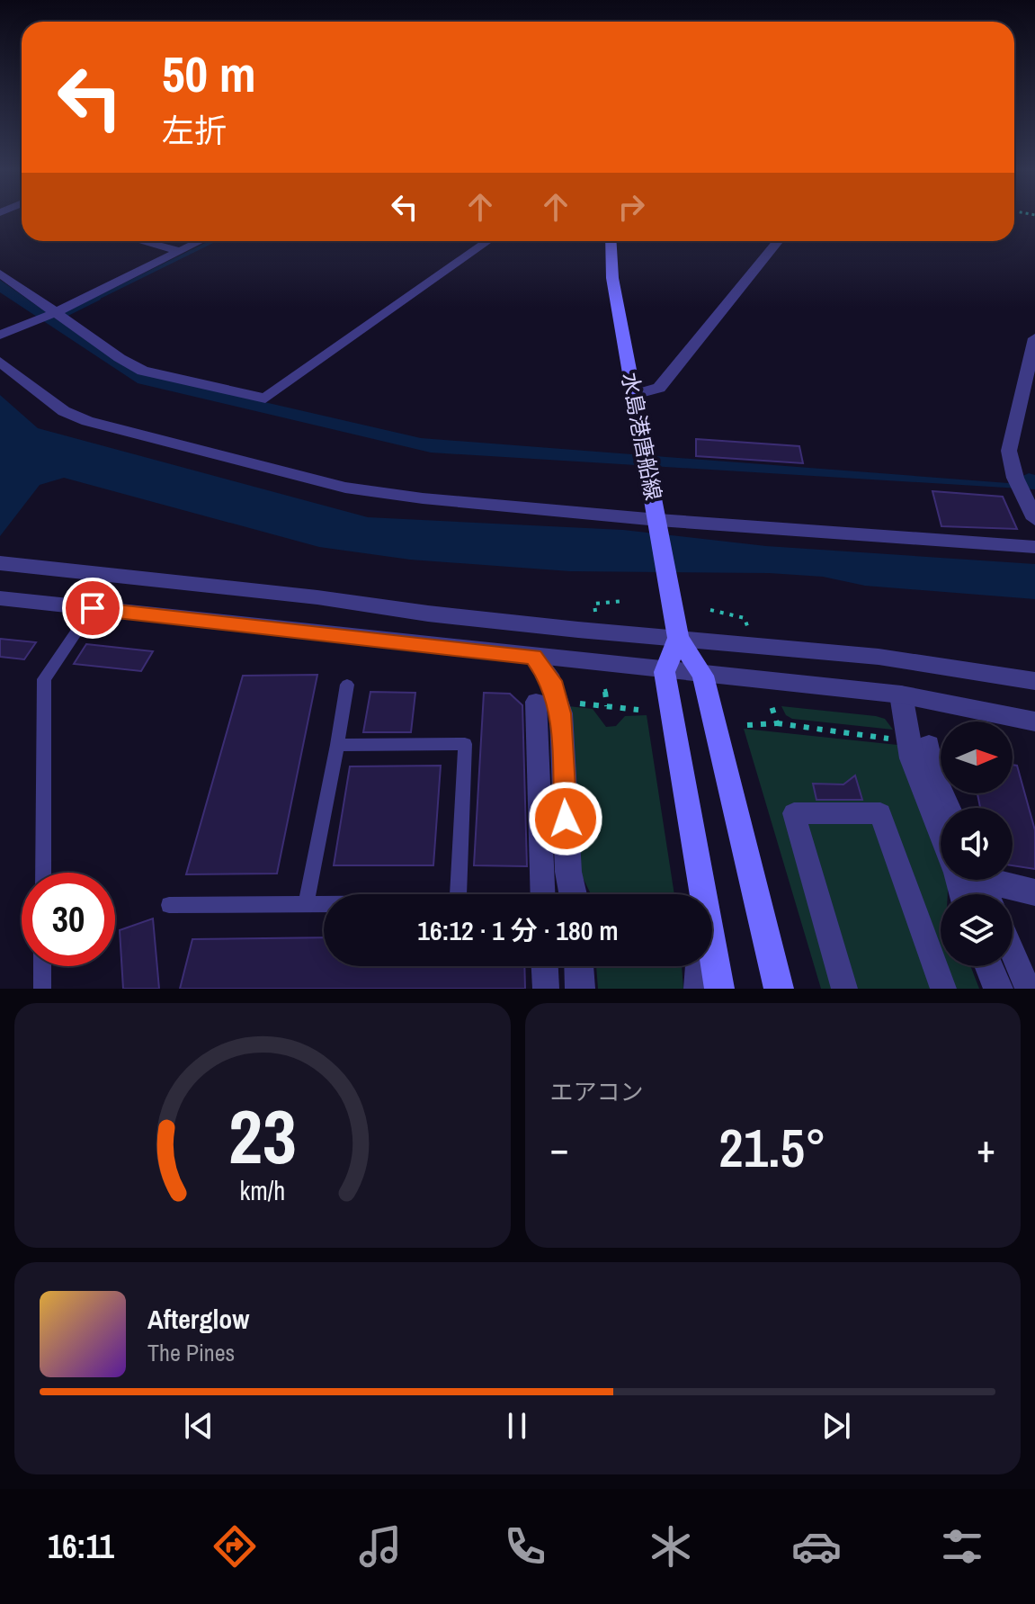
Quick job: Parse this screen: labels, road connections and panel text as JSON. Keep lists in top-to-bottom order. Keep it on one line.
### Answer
{"streets":{"main road":["水島港唐船線"]},"north":"right","page":{"turn":["50 m","左折"],"limit":"30","trip":"16:12 · 1 分 · 180 m","tile":"エアコン","heat":["−","21.5°","+"],"song":["Afterglow","The Pines"],"tabs":"16:11","gauge":["23","km/h"]}}
